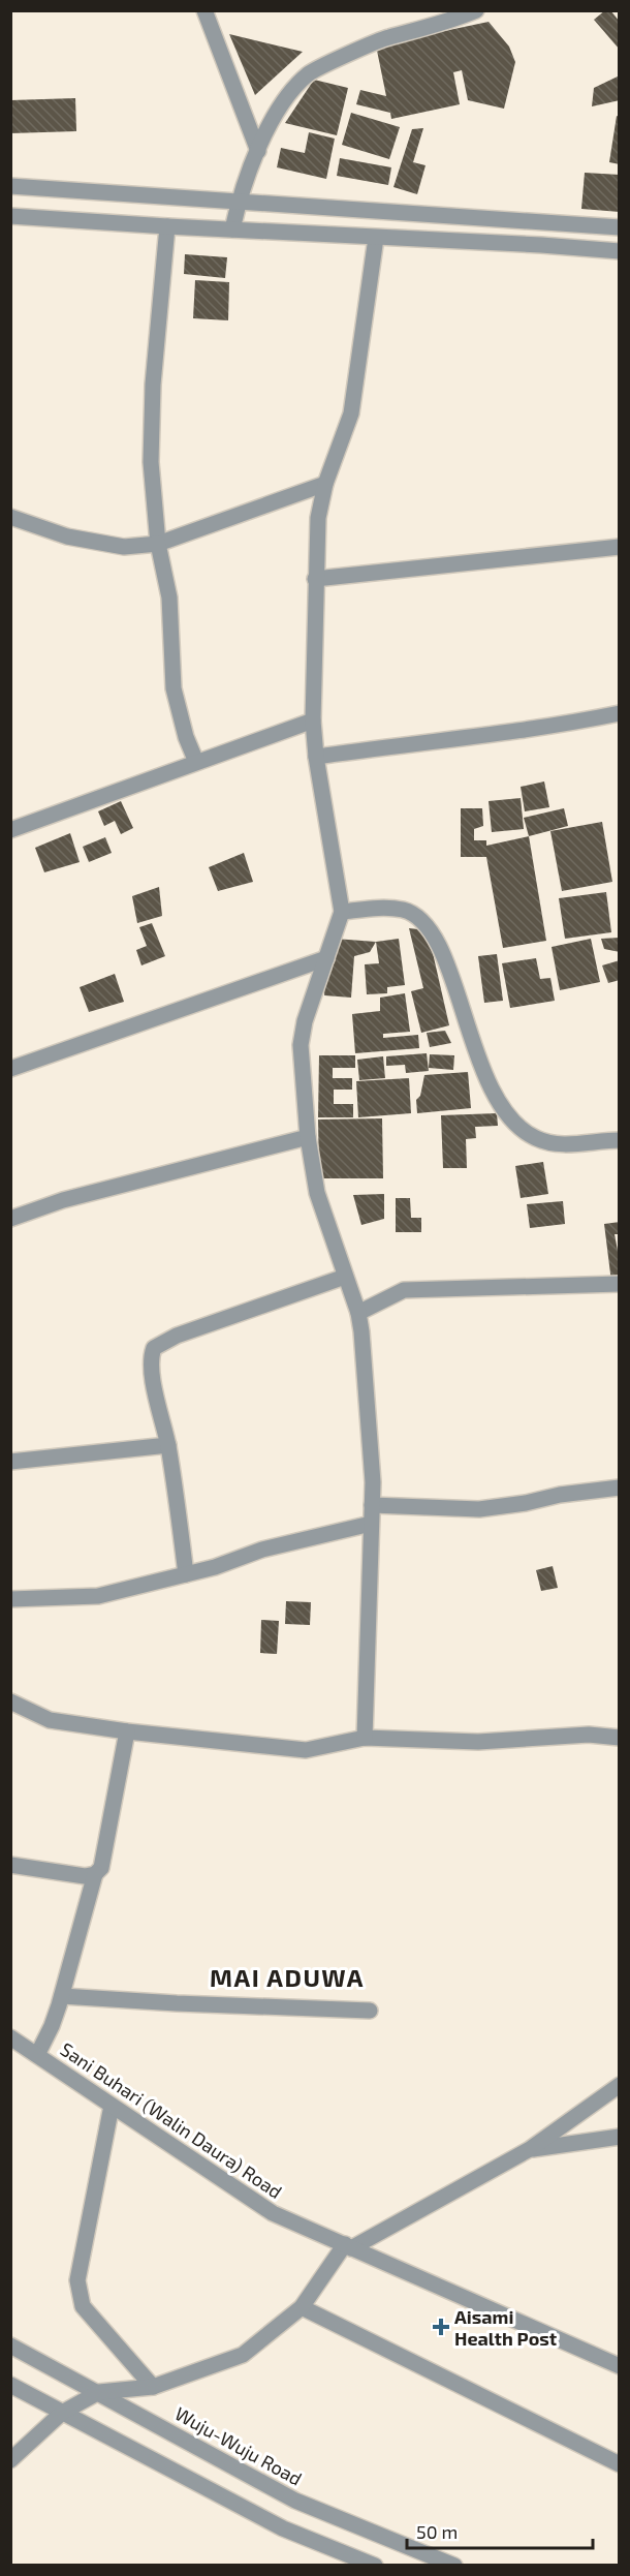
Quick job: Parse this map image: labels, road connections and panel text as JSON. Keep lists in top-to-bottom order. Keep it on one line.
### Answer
{"streets":{"street":["Sani Buhari (Walin Daura) Road","Wuju-Wuju Road"]},"districts":["MAI ADUWA"],"places":{"health":["Aisami Health Post"]},"scale_bar":"50 m"}
